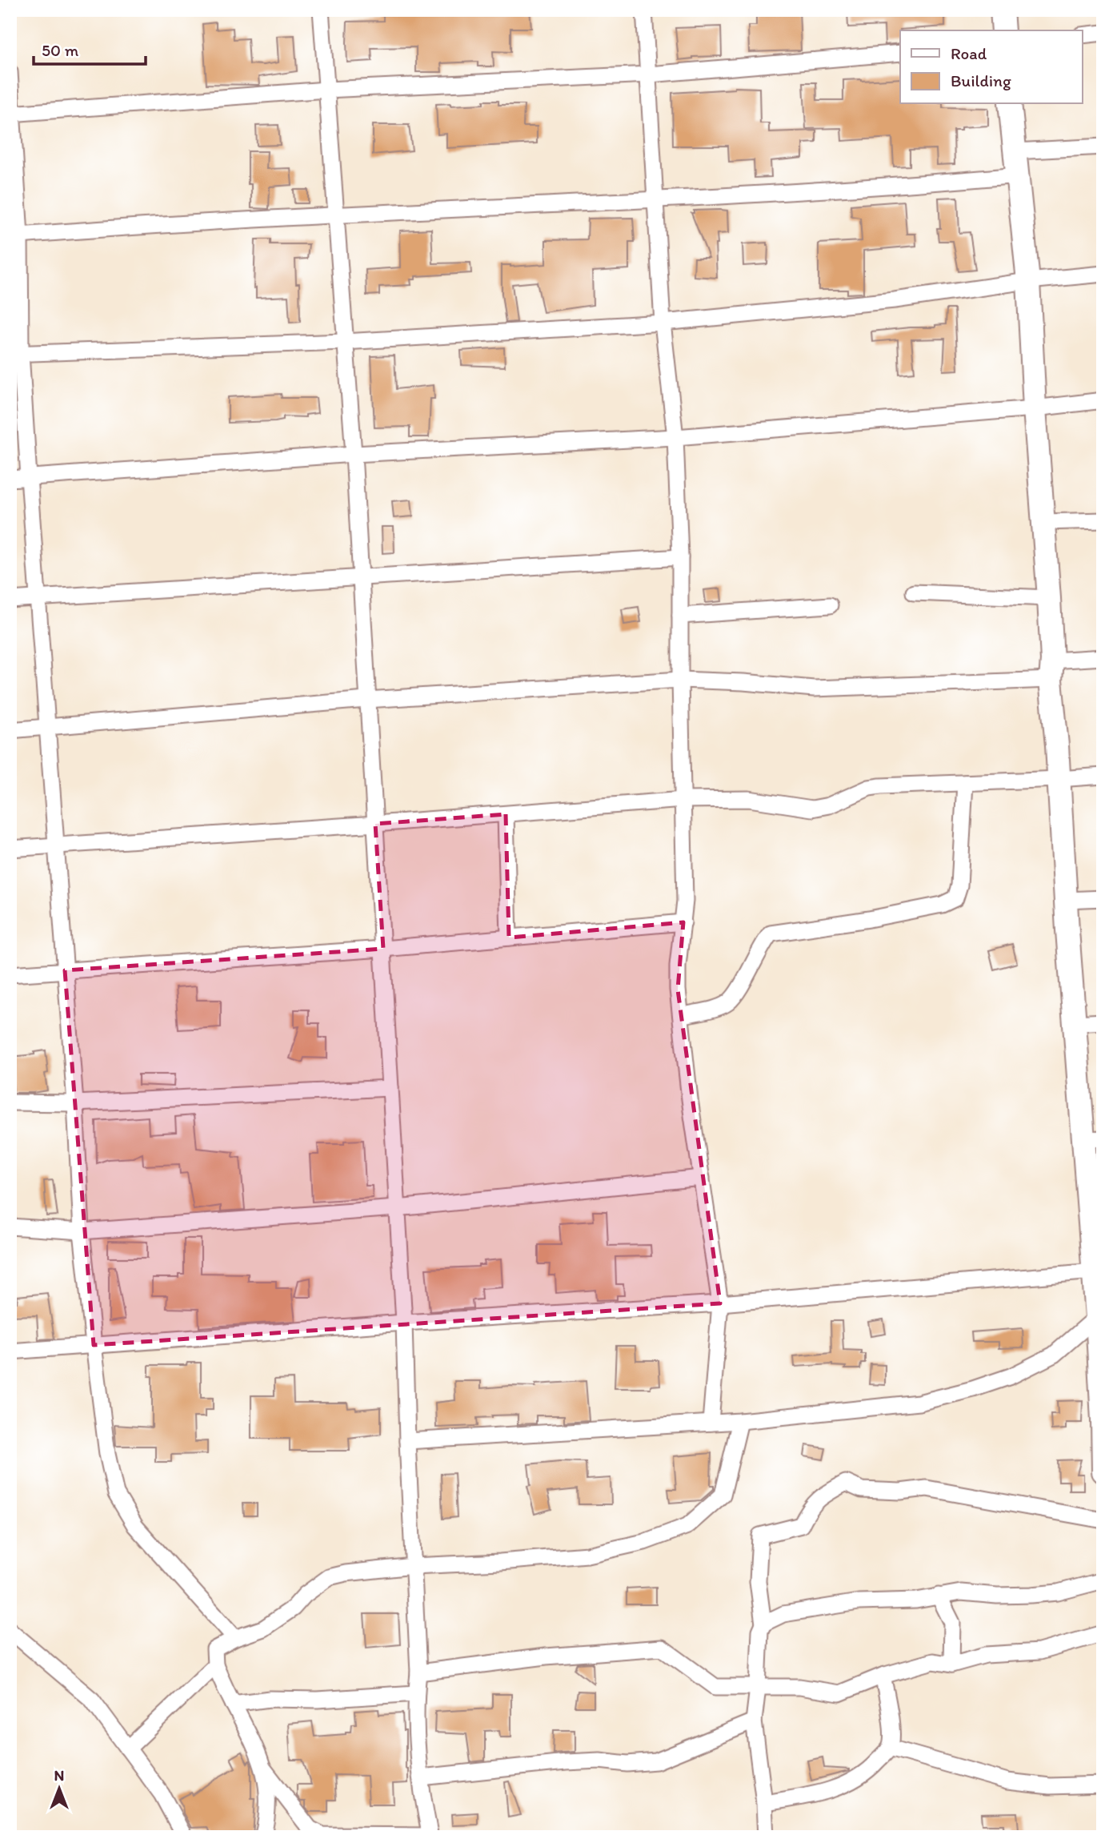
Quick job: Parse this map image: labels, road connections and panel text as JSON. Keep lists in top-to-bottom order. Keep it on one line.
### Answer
{"legend":["Road","Building"],"scale_bar":"50 m","north":"top"}
